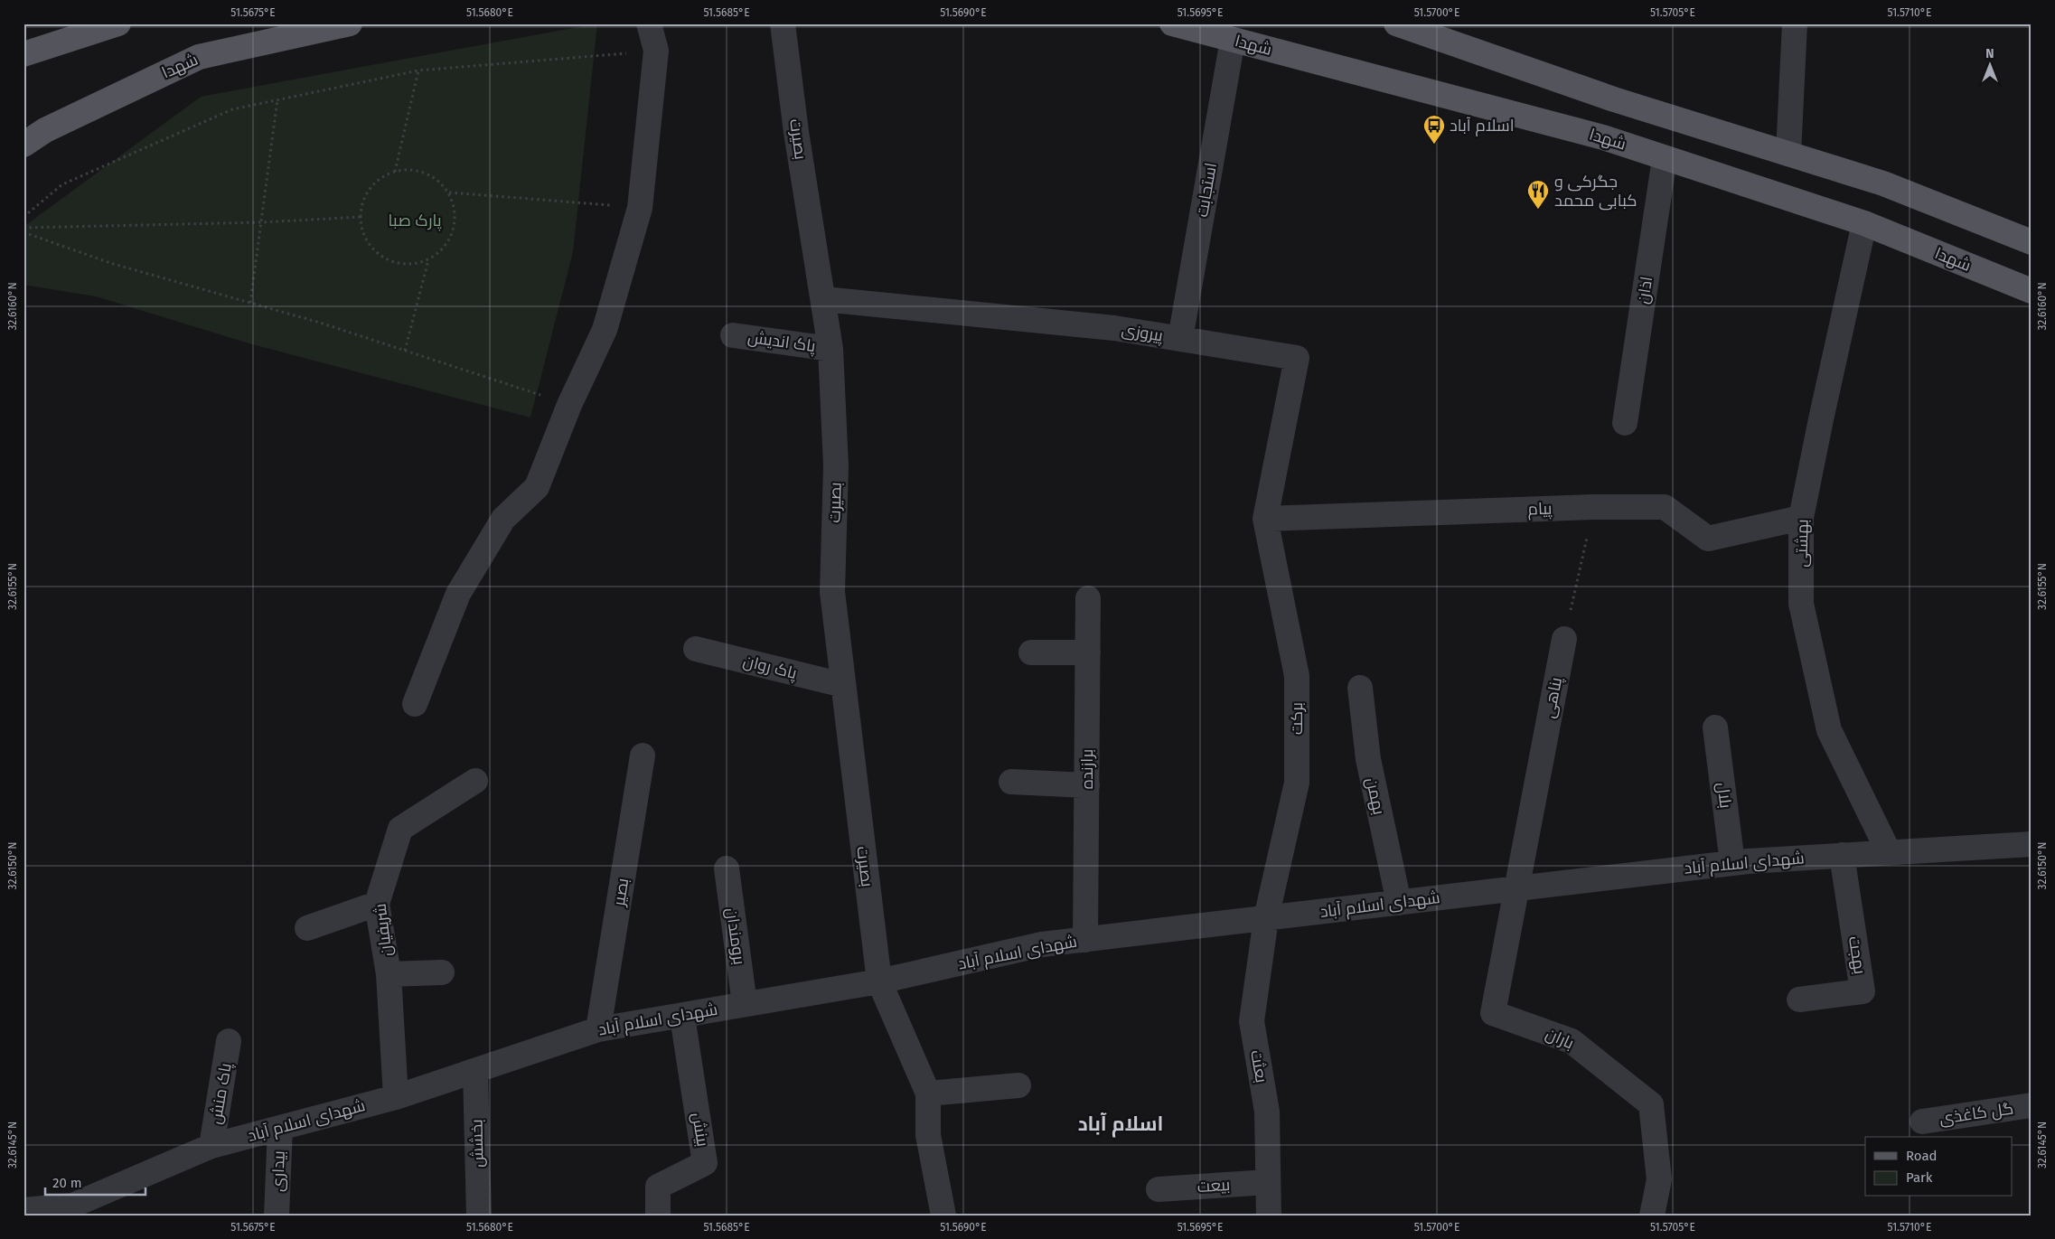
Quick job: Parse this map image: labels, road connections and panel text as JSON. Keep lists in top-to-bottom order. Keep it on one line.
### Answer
{"streets":{"main road":["شهدا"],"street":["بصیرت","استجابت","اذان","پیروزی","پاک اندیش","پیام","بهشتی","پاک روان","پناهی","برکت","برازنده","بلال","بهمن","شهدای اسلام آباد","بصیر","شریفیان","برومندان","بهجت","باران","بعثت","پاک منش","گل کاغذی","بینش","بخشش","بیداری","بیعت"]},"crossings":[["شهدا","استجابت"],["شهدا","اذان"],["شهدا","بهشتی"],["بصیرت","پیروزی"],["بصیرت","پاک اندیش"],["بصیرت","پاک روان"],["بصیرت","شهدای اسلام آباد"],["استجابت","پیروزی"],["پیروزی","پیام"],["پیروزی","برکت"],["پیام","بهشتی"],["پیام","برکت"],["بهشتی","شهدای اسلام آباد"],["پناهی","شهدای اسلام آباد"],["پناهی","باران"],["برکت","شهدای اسلام آباد"],["برکت","بعثت"],["برازنده","شهدای اسلام آباد"],["بلال","شهدای اسلام آباد"],["بهمن","شهدای اسلام آباد"],["شهدای اسلام آباد","بصیر"],["شهدای اسلام آباد","شریفیان"],["شهدای اسلام آباد","برومندان"],["شهدای اسلام آباد","بهجت"],["شهدای اسلام آباد","باران"],["شهدای اسلام آباد","بعثت"],["شهدای اسلام آباد","پاک منش"],["شهدای اسلام آباد","بینش"],["شهدای اسلام آباد","بخشش"],["شهدای اسلام آباد","بیداری"],["بعثت","بیعت"]],"districts":["اسلام آباد"],"parks":["پارک صبا"],"places":{"bus stop":["اسلام آباد"],"restaurant":["جگرکی و کبابی محمد"]},"legend":["Road","Park"],"scale_bar":"20 m","north":"top","coordinates":["51.5675°E","51.5680°E","51.5685°E","51.5690°E","51.5695°E","51.5700°E","51.5705°E","51.5710°E","32.6160°N","32.6155°N","32.6150°N","32.6145°N"]}
